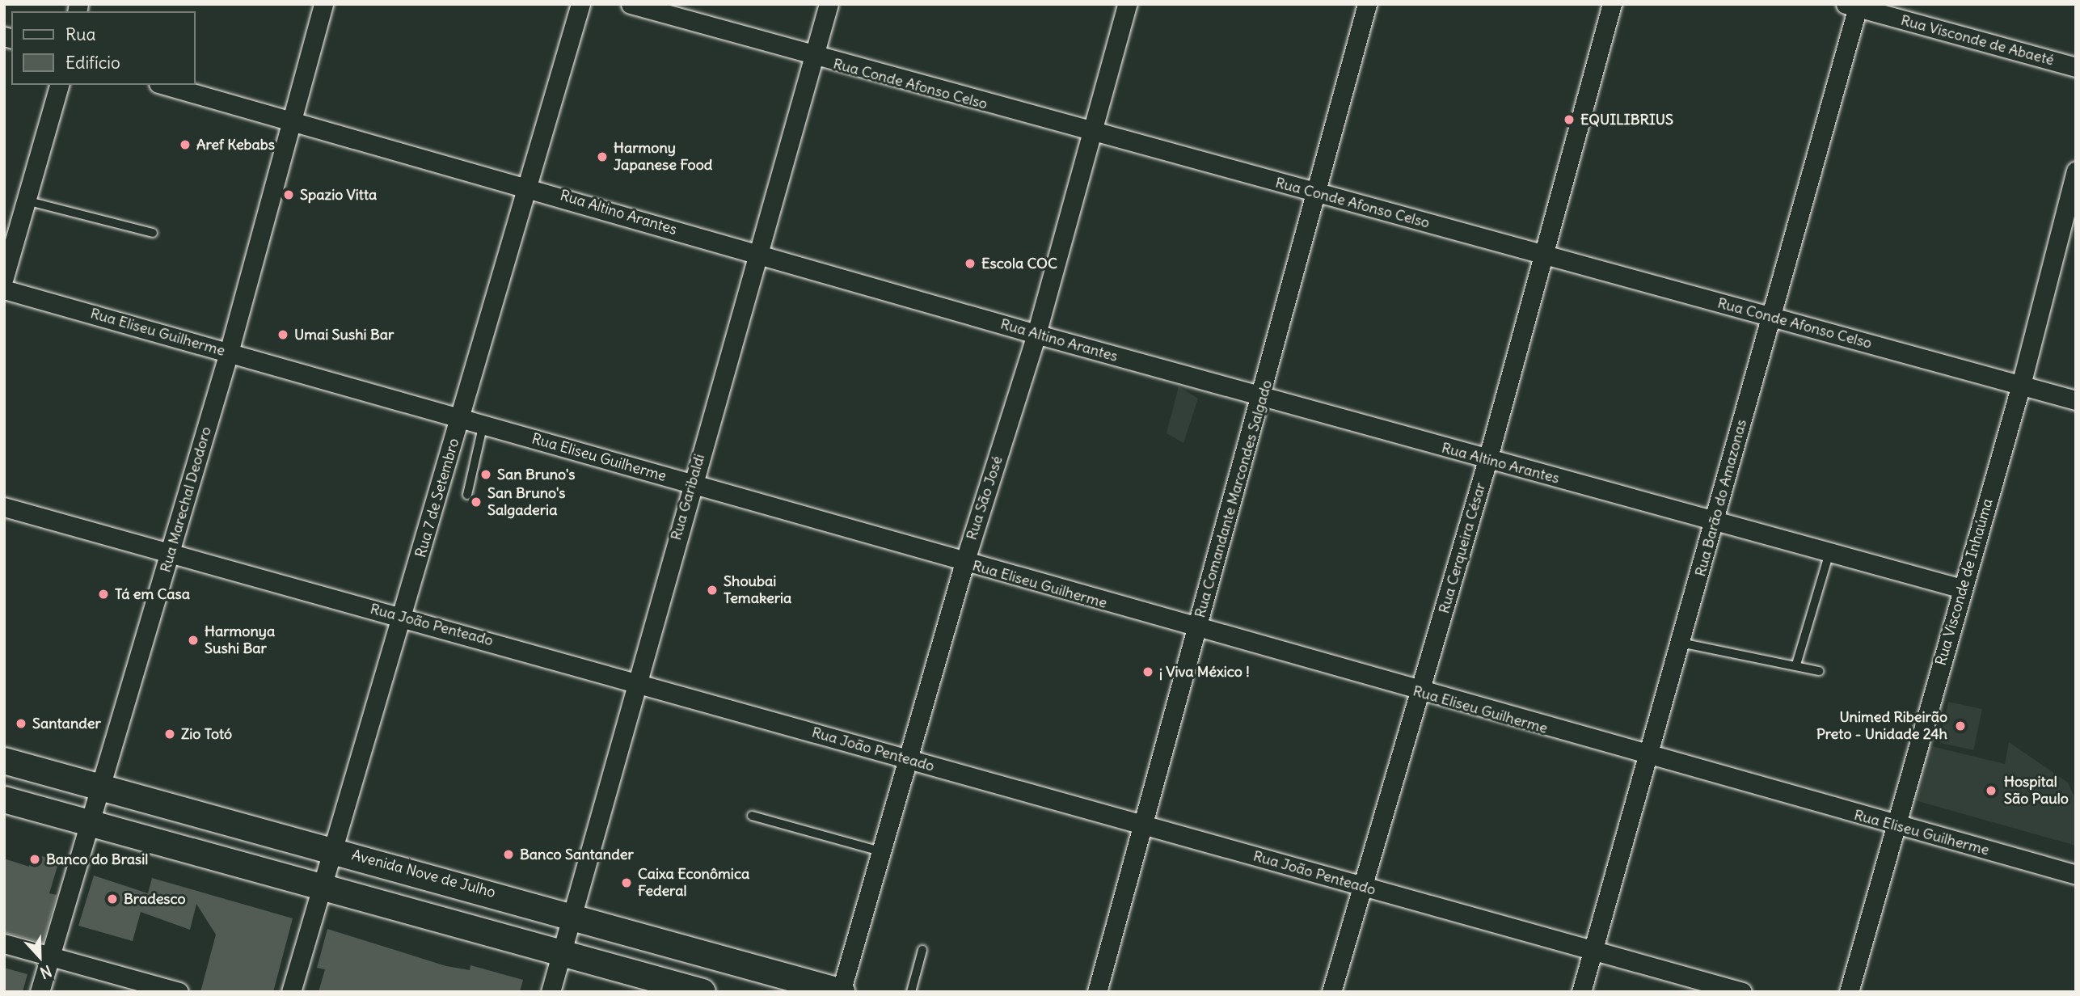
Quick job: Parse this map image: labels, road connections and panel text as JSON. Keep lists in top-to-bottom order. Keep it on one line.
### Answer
{"streets":{"main road":["Avenida Nove de Julho"],"street":["Rua Visconde de Abaeté","Rua Conde Afonso Celso","Rua Altino Arantes","Rua Eliseu Guilherme","Rua Garibaldi","Rua 7 de Setembro","Rua São José","Rua Barão do Amazonas","Rua Comandante Marcondes Salgado","Rua Marechal Deodoro","Rua Cerqueira César","Rua Visconde de Inhaúma","Rua João Penteado"]},"crossings":[["Rua Visconde de Abaeté","Rua Barão do Amazonas"],["Rua Conde Afonso Celso","Rua Garibaldi"],["Rua Conde Afonso Celso","Rua São José"],["Rua Conde Afonso Celso","Rua Barão do Amazonas"],["Rua Conde Afonso Celso","Rua Comandante Marcondes Salgado"],["Rua Conde Afonso Celso","Rua Cerqueira César"],["Rua Conde Afonso Celso","Rua Visconde de Inhaúma"],["Rua Altino Arantes","Rua Garibaldi"],["Rua Altino Arantes","Rua 7 de Setembro"],["Rua Altino Arantes","Rua São José"],["Rua Altino Arantes","Rua Barão do Amazonas"],["Rua Altino Arantes","Rua Comandante Marcondes Salgado"],["Rua Altino Arantes","Rua Marechal Deodoro"],["Rua Altino Arantes","Rua Cerqueira César"],["Rua Altino Arantes","Rua Visconde de Inhaúma"],["Rua Eliseu Guilherme","Rua Garibaldi"],["Rua Eliseu Guilherme","Rua 7 de Setembro"],["Rua Eliseu Guilherme","Rua São José"],["Rua Eliseu Guilherme","Rua Barão do Amazonas"],["Rua Eliseu Guilherme","Rua Comandante Marcondes Salgado"],["Rua Eliseu Guilherme","Rua Marechal Deodoro"],["Rua Eliseu Guilherme","Rua Cerqueira César"],["Rua Eliseu Guilherme","Rua Visconde de Inhaúma"],["Rua Garibaldi","Rua João Penteado"],["Rua Garibaldi","Avenida Nove de Julho"],["Rua 7 de Setembro","Rua João Penteado"],["Rua 7 de Setembro","Avenida Nove de Julho"],["Rua São José","Rua João Penteado"],["Rua São José","Avenida Nove de Julho"],["Rua Barão do Amazonas","Rua João Penteado"],["Rua Comandante Marcondes Salgado","Rua João Penteado"],["Rua Marechal Deodoro","Rua João Penteado"],["Rua Marechal Deodoro","Avenida Nove de Julho"],["Rua Cerqueira César","Rua João Penteado"]],"places":["EQUILIBRIUS","Aref Kebabs","Harmony Japanese Food","Spazio Vitta","Escola COC","Umai Sushi Bar","San Bruno's","San Bruno's Salgaderia","Shoubai Temakeria","Tá em Casa","Harmonya Sushi Bar","¡ Viva México !","Santander","Unimed Ribeirão Preto - Unidade 24h","Zio Totó","Hospital São Paulo","Banco Santander","Banco do Brasil","Caixa Econômica Federal","Bradesco"],"legend":["Rua","Edifício"],"north":"bottom"}
